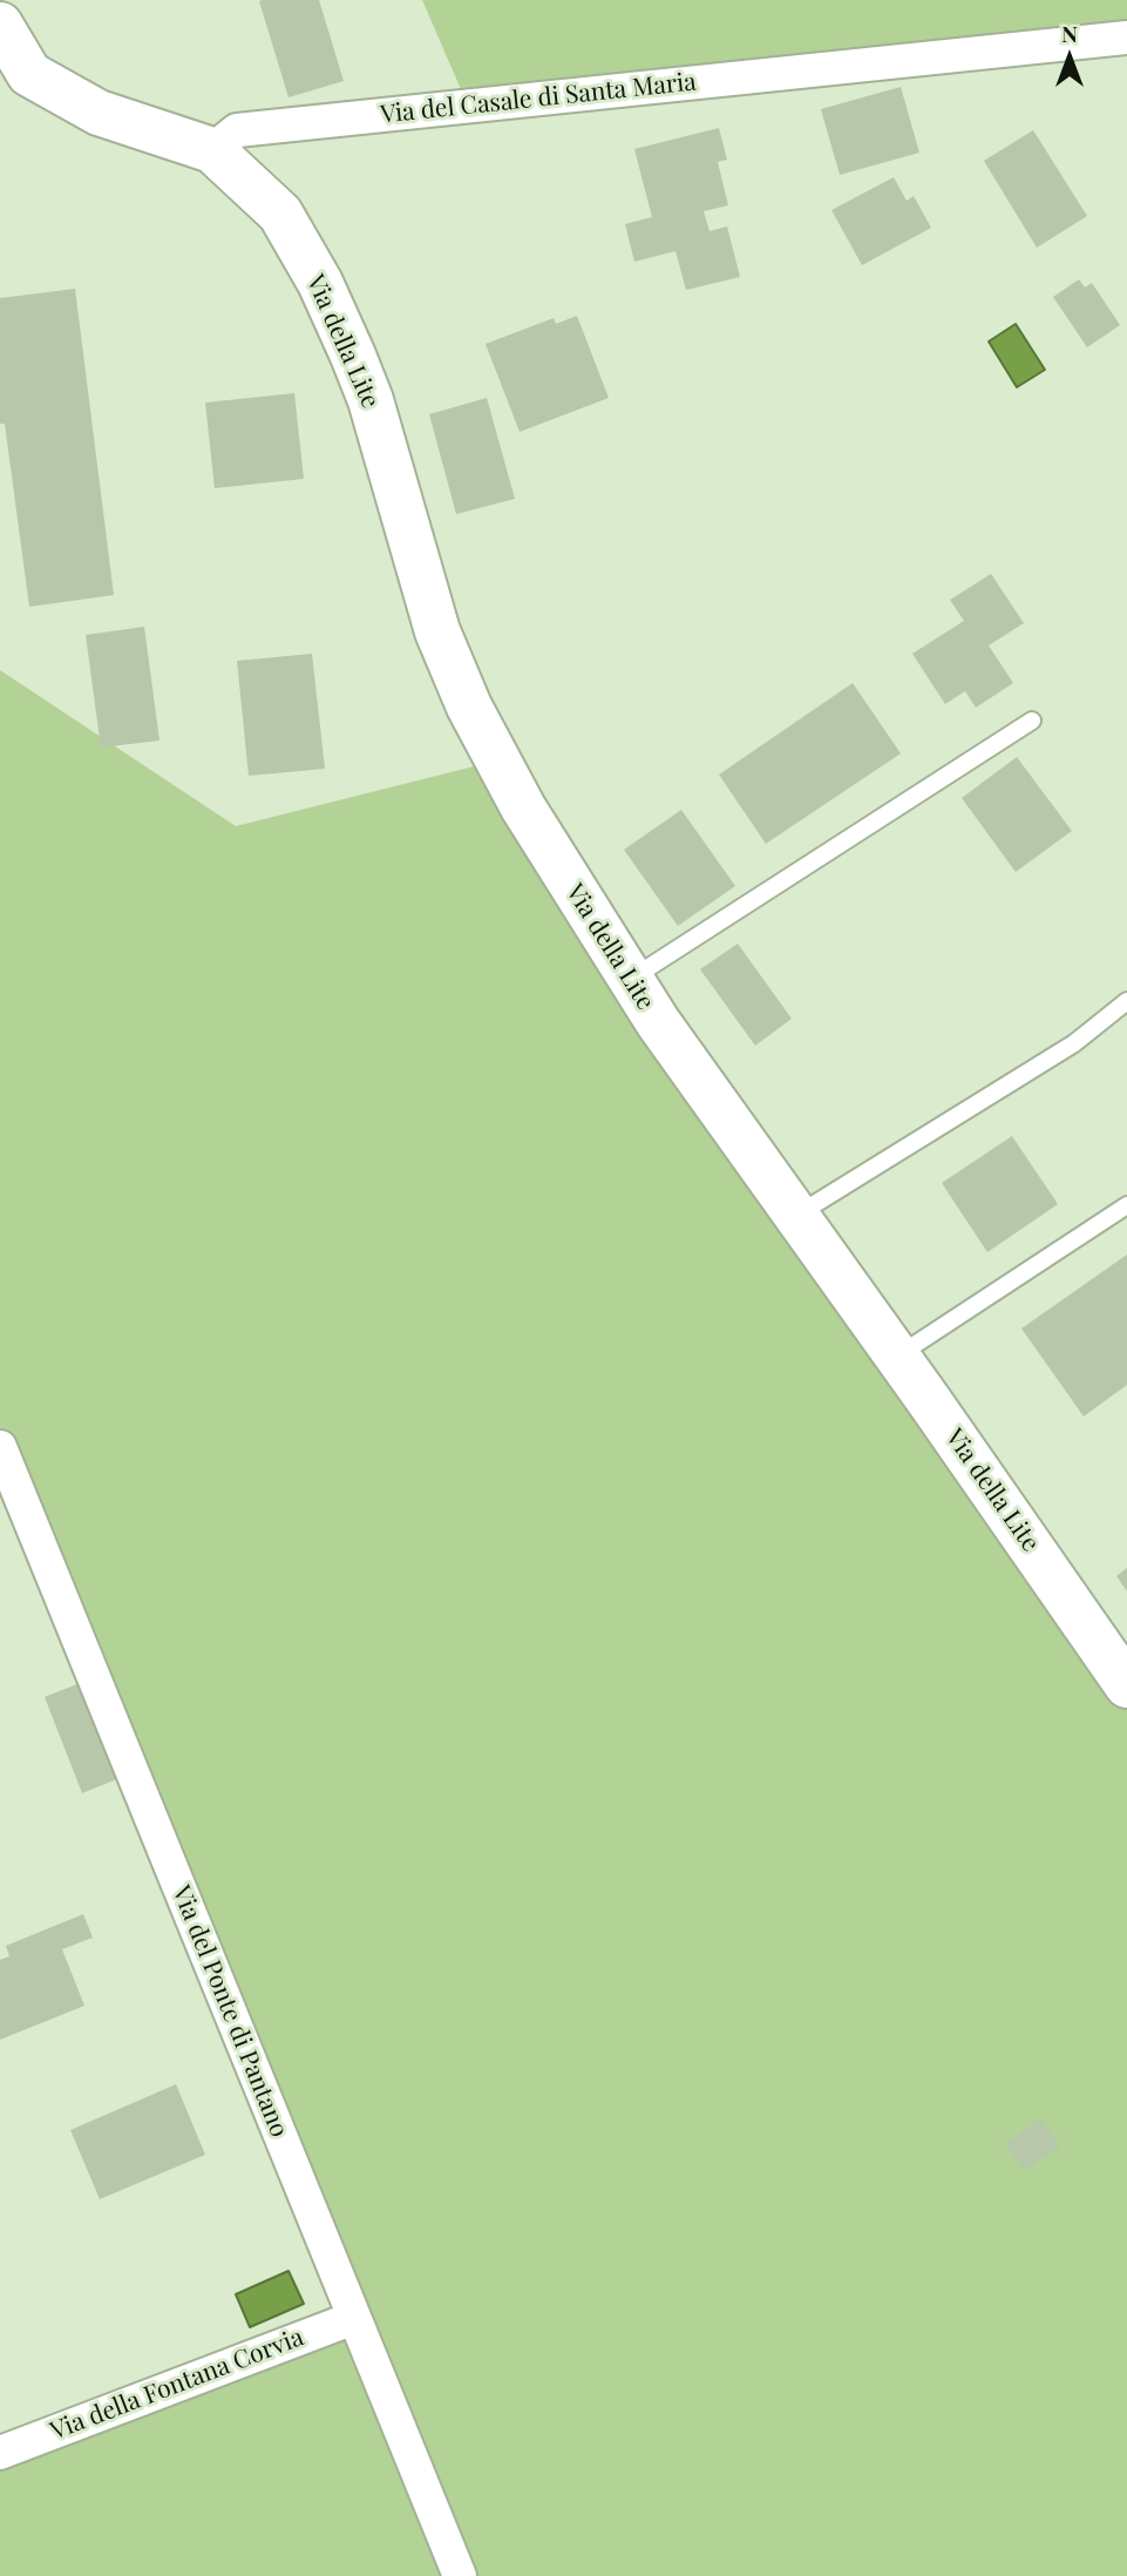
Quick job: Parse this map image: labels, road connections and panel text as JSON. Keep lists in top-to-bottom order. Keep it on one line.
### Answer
{"streets":{"street":["Via del Casale di Santa Maria","Via della Lite","Via del Ponte di Pantano","Via della Fontana Corvia"]},"crossings":[["Via del Casale di Santa Maria","Via della Lite"],["Via del Ponte di Pantano","Via della Fontana Corvia"]],"north":"top"}
